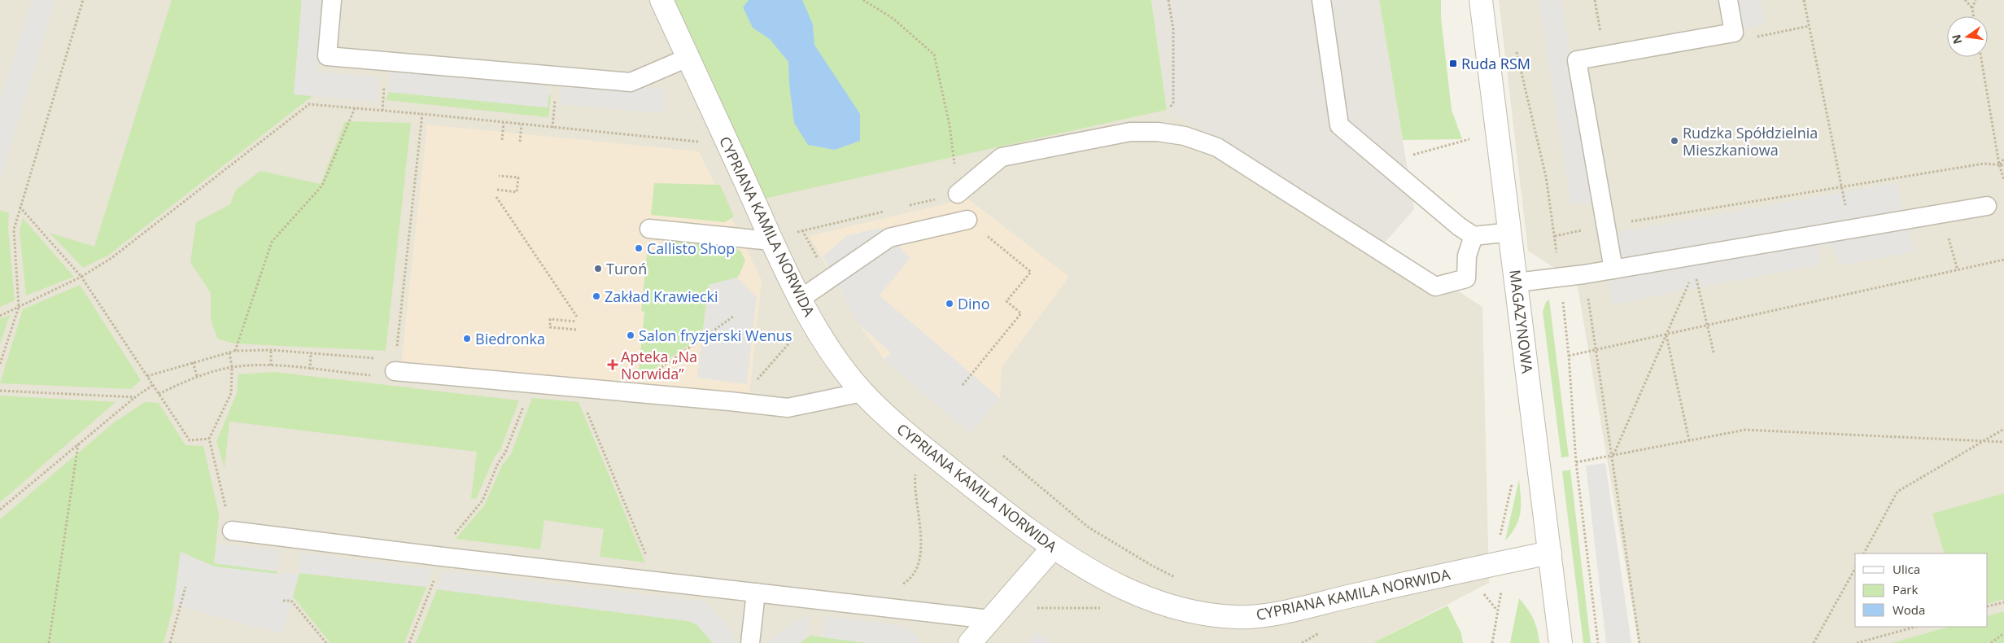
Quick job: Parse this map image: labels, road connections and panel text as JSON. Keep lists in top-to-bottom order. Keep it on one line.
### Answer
{"streets":{"street":["CYPRIANA KAMILA NORWIDA","MAGAZYNOWA"]},"crossings":[["CYPRIANA KAMILA NORWIDA","MAGAZYNOWA"]],"places":{"transit":["Ruda RSM"],"other":["Rudzka Spółdzielnia Mieszkaniowa","Callisto Shop","Turoń","Zakład Krawiecki","Dino","Salon fryzjerski Wenus","Biedronka"],"health":["Apteka „Na Norwida”"]},"legend":["Ulica","Park","Woda"],"north":"left"}
